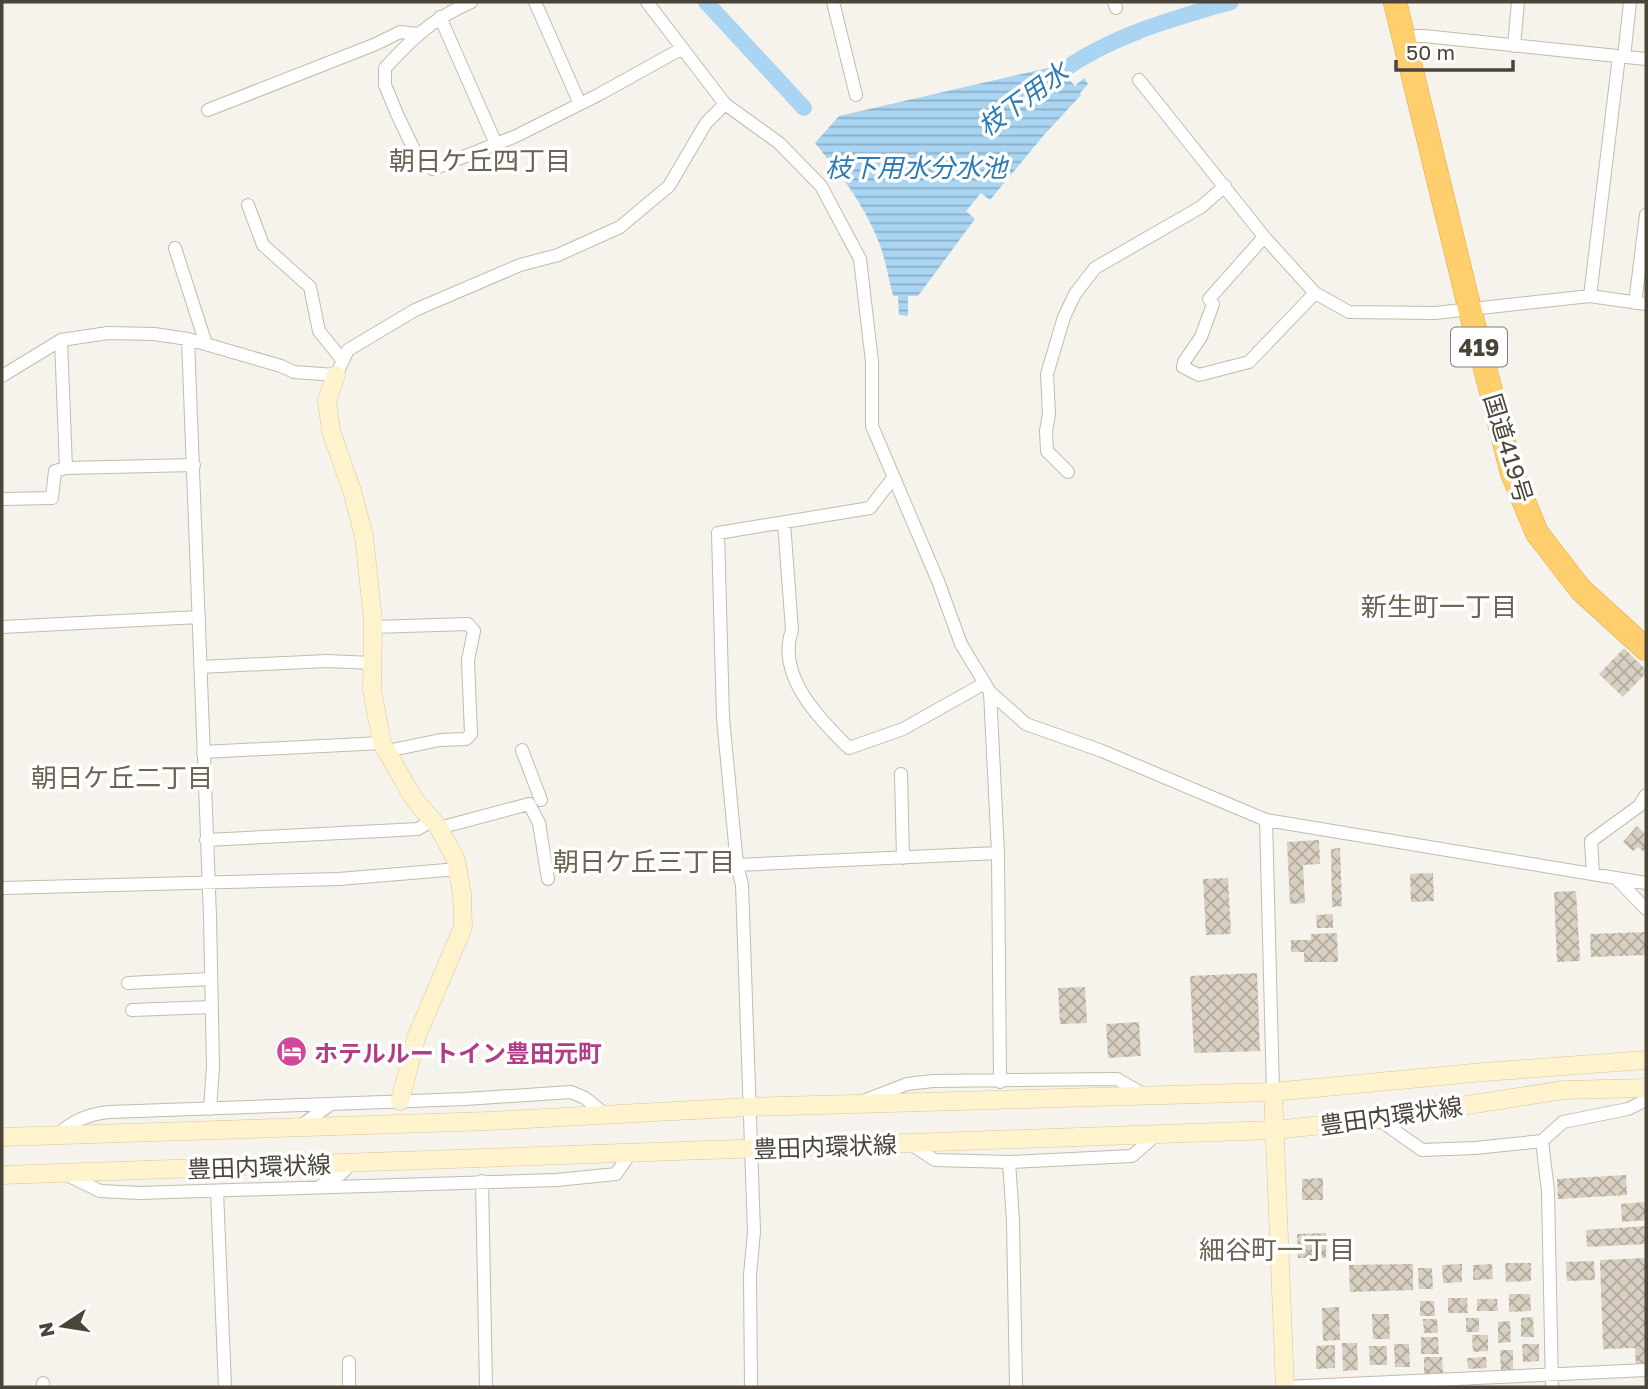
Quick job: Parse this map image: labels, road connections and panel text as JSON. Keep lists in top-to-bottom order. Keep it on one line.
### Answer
{"streets":{"highway":["419","国道419号"],"street":["豊田内環状線"]},"districts":["朝日ケ丘四丁目","新生町一丁目","朝日ケ丘二丁目","朝日ケ丘三丁目","細谷町一丁目"],"water":["枝下用水","枝下用水分水池"],"places":{"hotel":["ホテルルートイン豊田元町"]},"scale_bar":"50 m","north":"left"}
